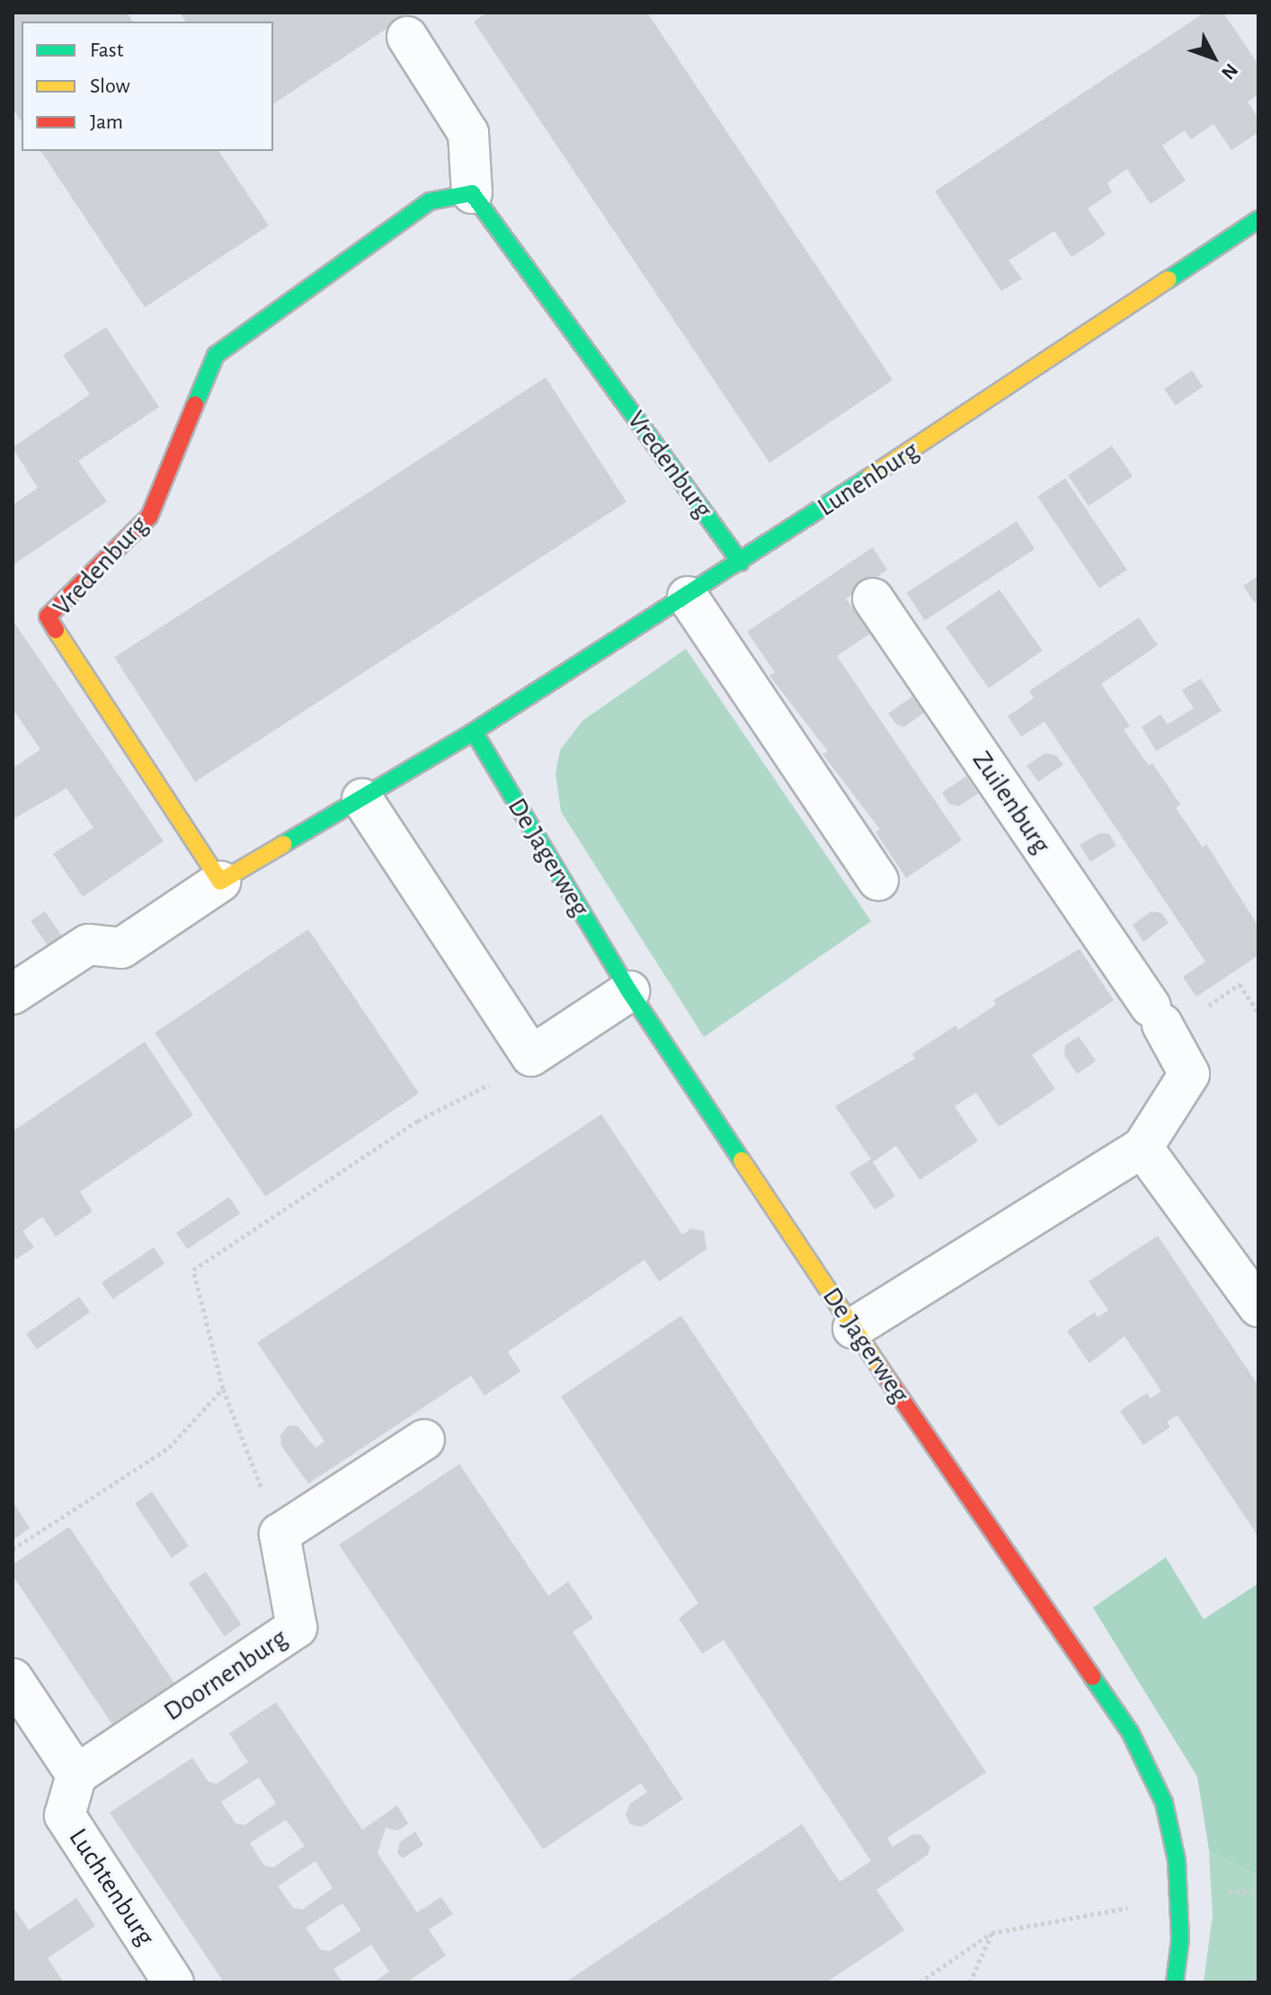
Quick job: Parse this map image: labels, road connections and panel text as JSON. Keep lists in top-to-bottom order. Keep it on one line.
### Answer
{"streets":{"street":["Vredenburg","Lunenburg","Zuilenburg","De Jagerweg","Doornenburg","Luchtenburg"]},"crossings":[["Vredenburg","Lunenburg"],["Lunenburg","De Jagerweg"],["Zuilenburg","De Jagerweg"],["Doornenburg","Luchtenburg"]],"legend":["Fast","Slow","Jam"],"north":"bottom right"}
